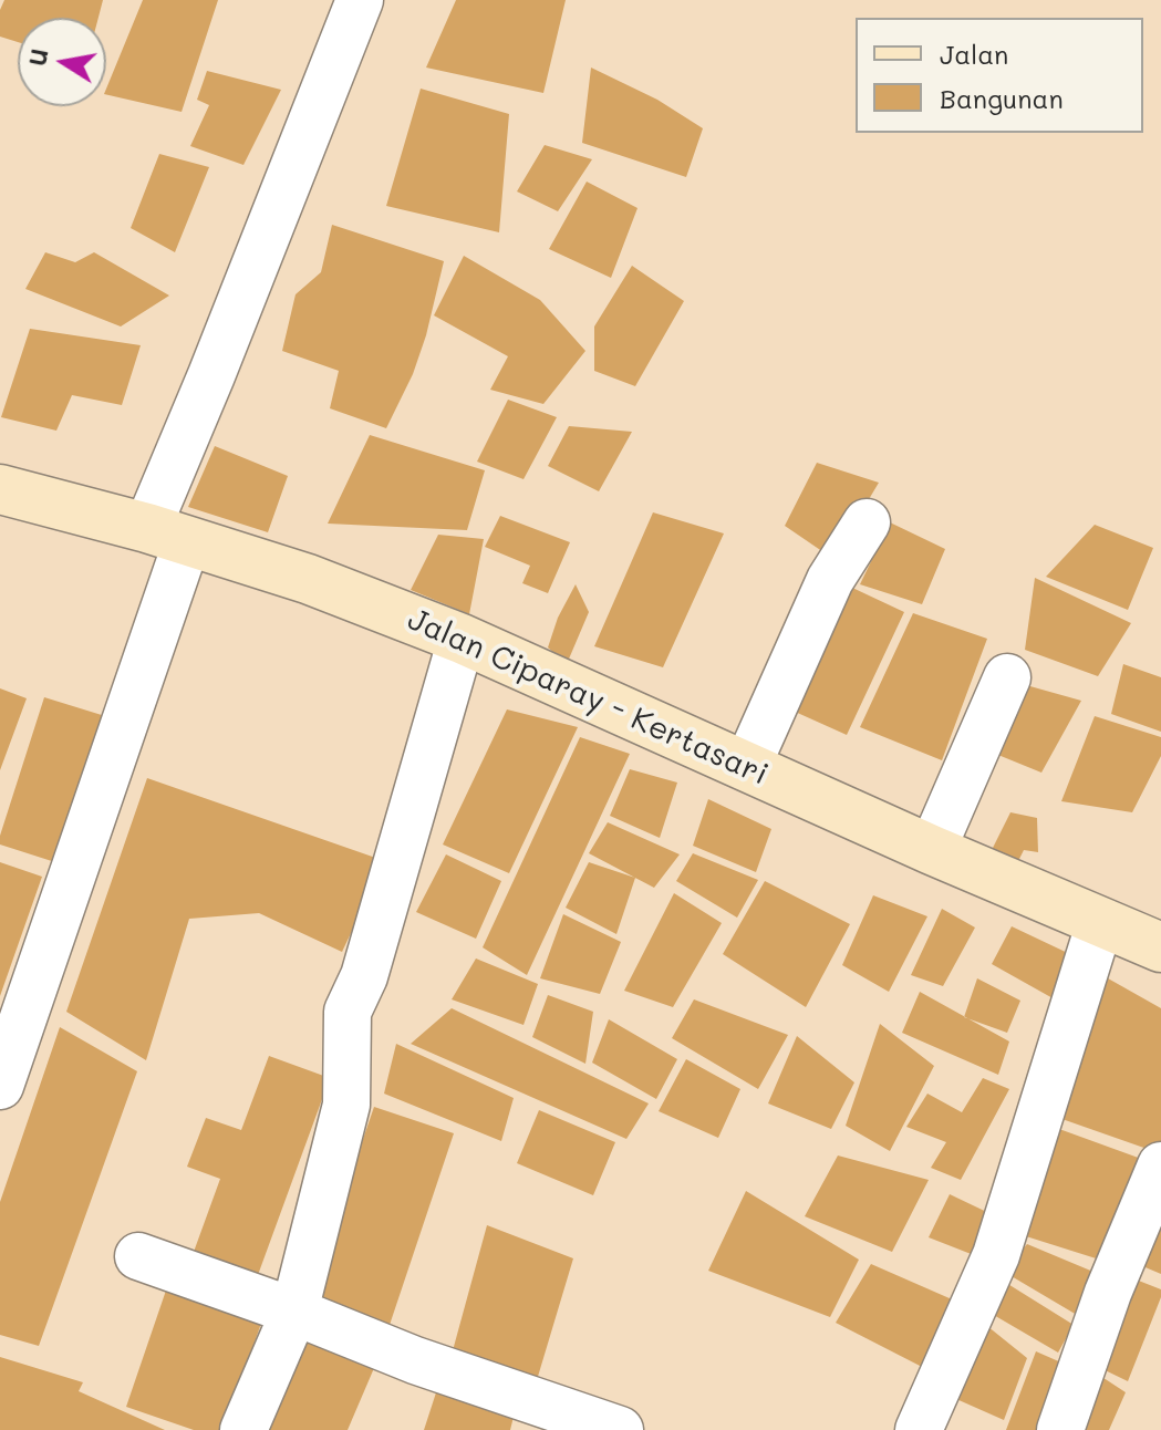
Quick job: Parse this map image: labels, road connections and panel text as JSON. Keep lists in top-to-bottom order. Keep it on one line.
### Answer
{"streets":{"main road":["Jalan Ciparay - Kertasari"]},"legend":["Jalan","Bangunan"],"north":"left"}
